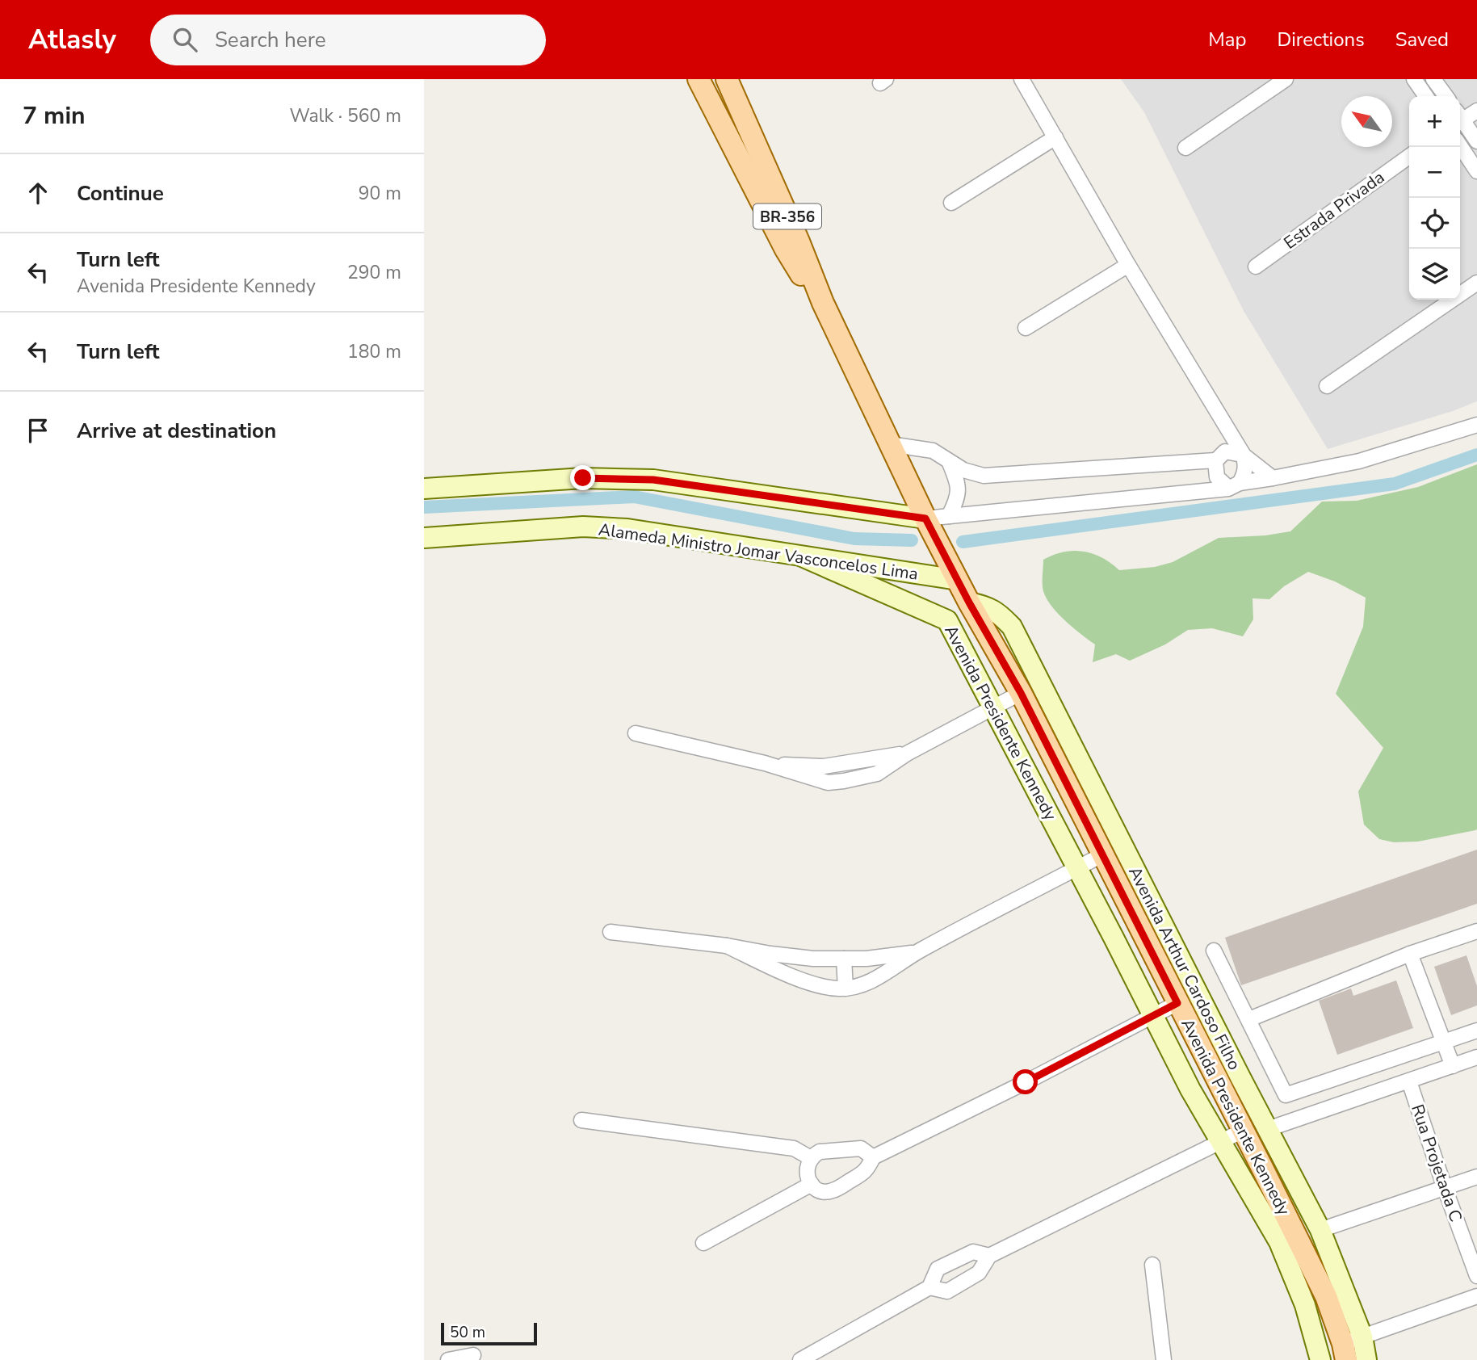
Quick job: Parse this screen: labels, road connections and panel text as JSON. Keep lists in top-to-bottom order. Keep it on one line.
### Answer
{"streets":{"main road":["BR-356","Alameda Ministro Jomar Vasconcelos Lima","Avenida Presidente Kennedy","Avenida Arthur Cardoso Filho"],"street":["Estrada Privada","Rua Projetada C"]},"crossings":[["Alameda Ministro Jomar Vasconcelos Lima","Avenida Presidente Kennedy"],["Avenida Presidente Kennedy","Avenida Arthur Cardoso Filho"]],"scale_bar":"50 m","north":"top left","page":{"header":"Atlasly","search":"Search here","nav":["Map","Directions","Saved"],"heading":["7 min","Walk · 560 m"],"map_buttons":["+","−"],"list":[["Continue","90 m"],["Turn left","Avenida Presidente Kennedy","290 m"],["Turn left","180 m"],"Arrive at destination"],"scale":"50 m"}}
